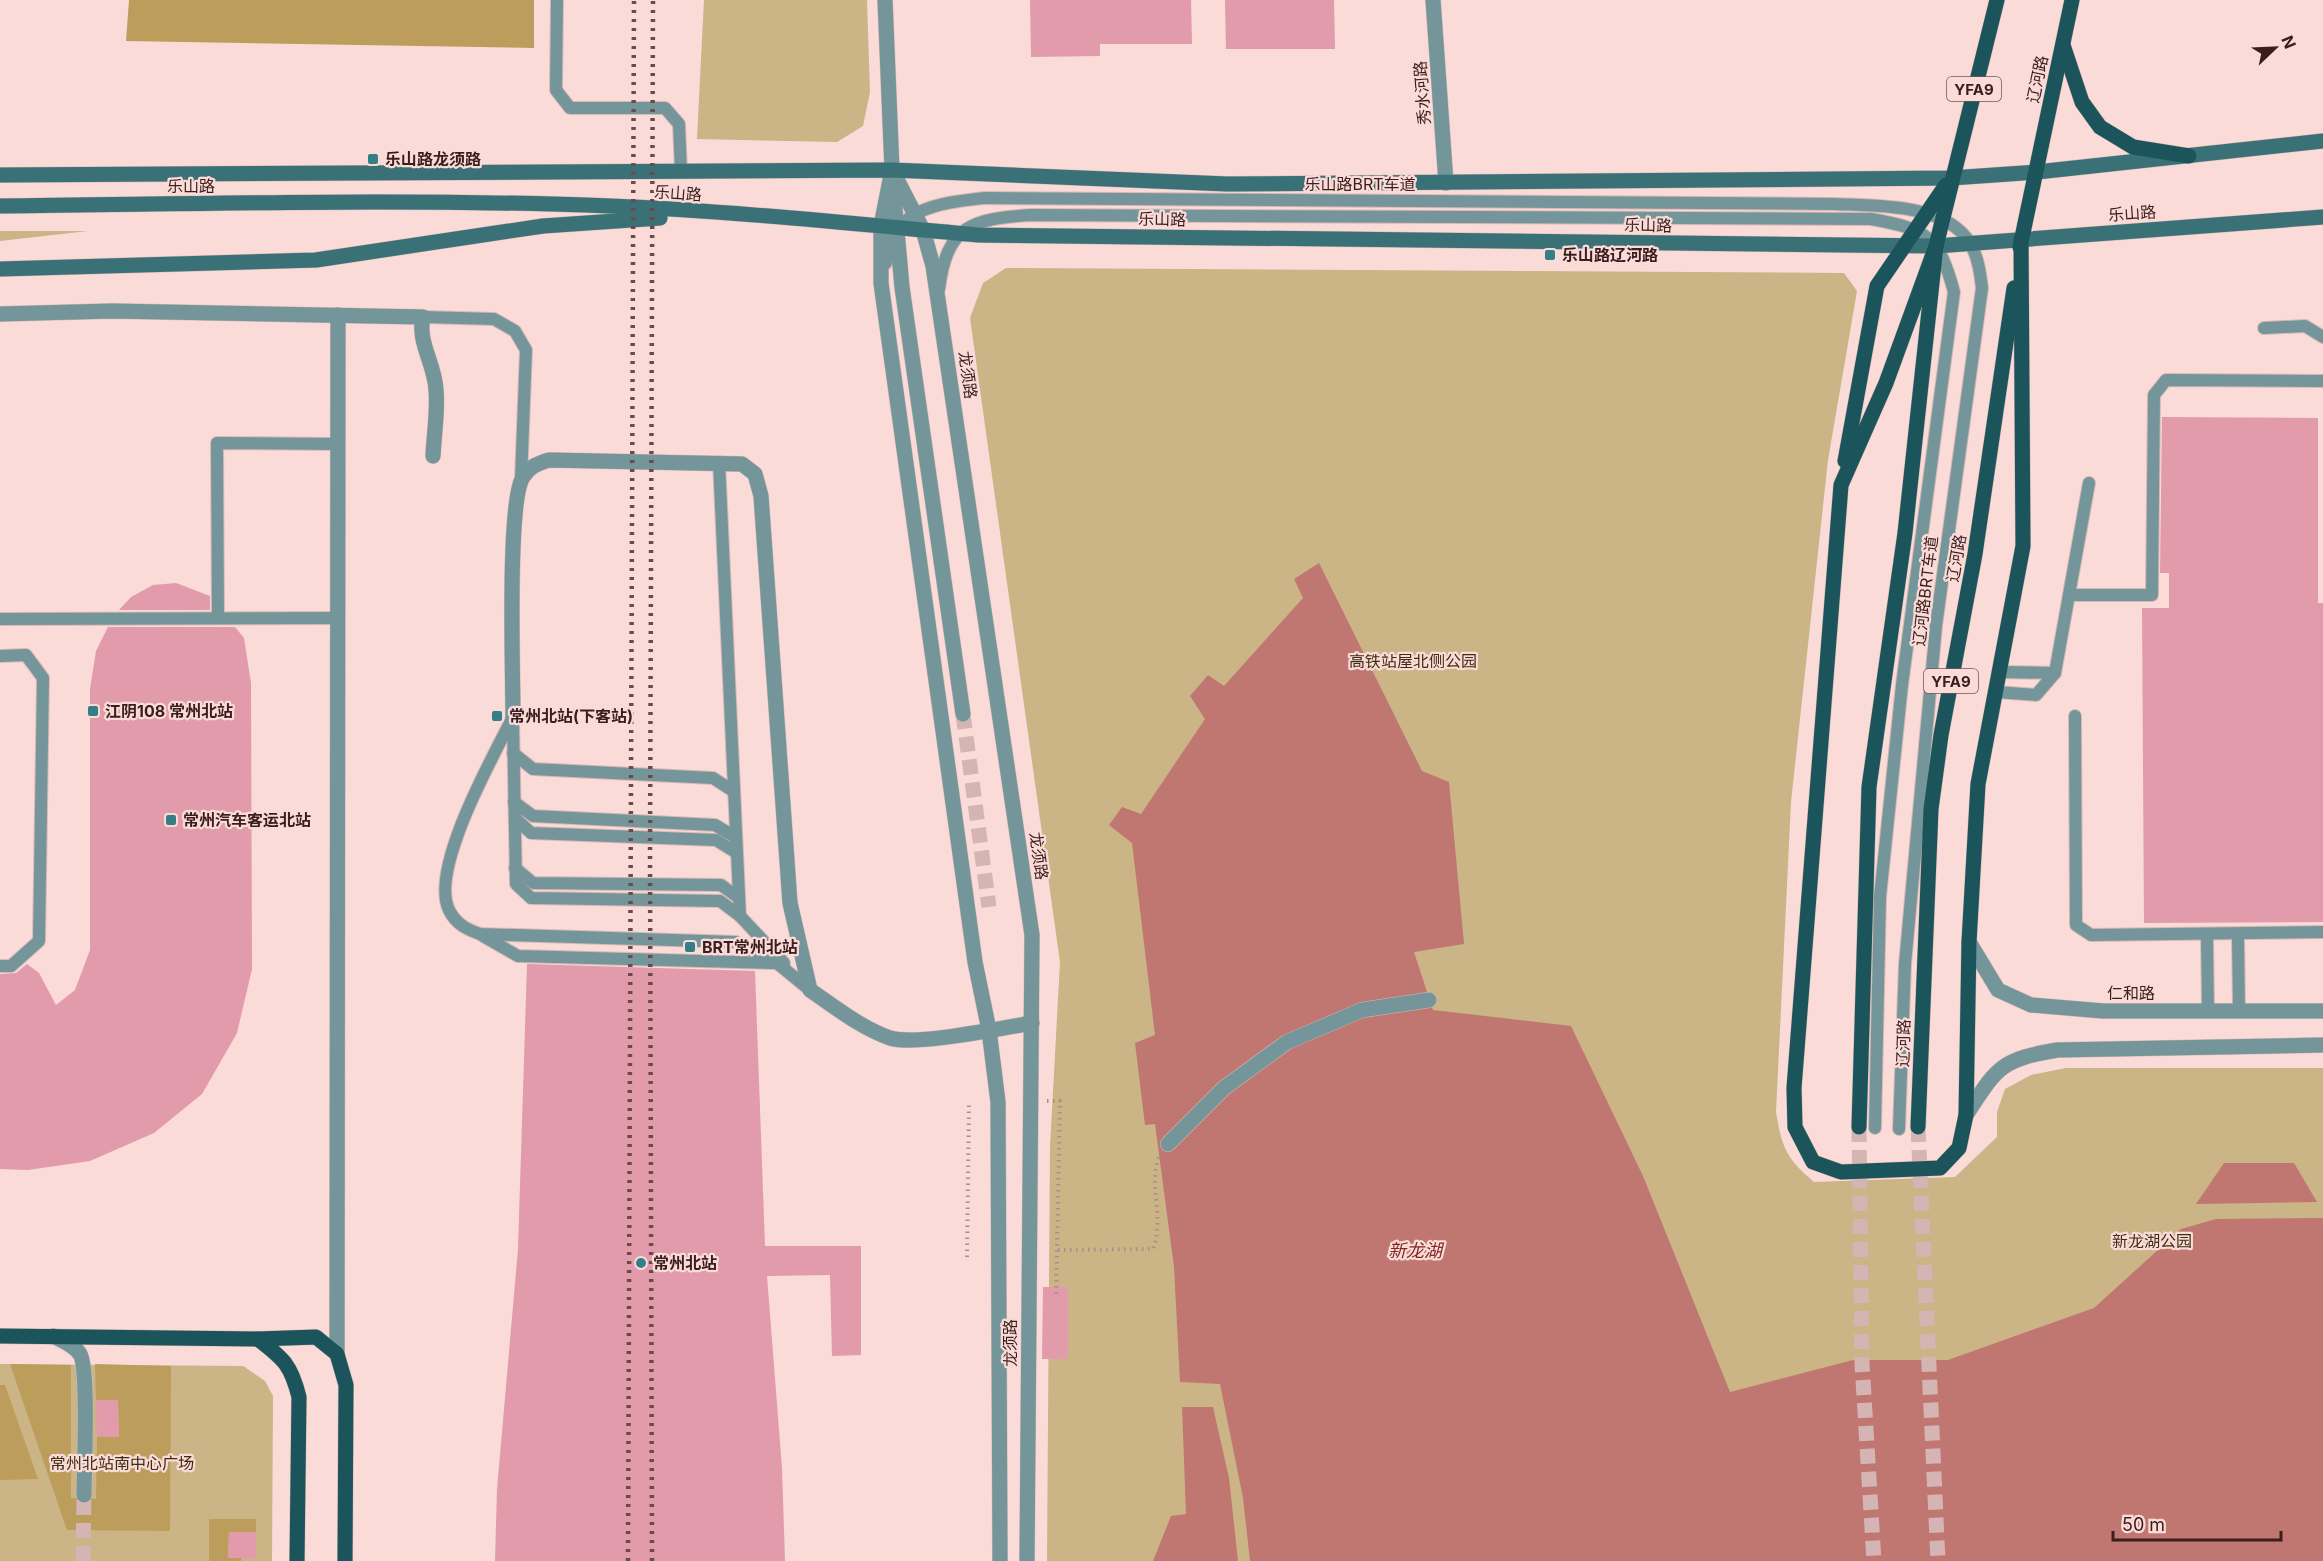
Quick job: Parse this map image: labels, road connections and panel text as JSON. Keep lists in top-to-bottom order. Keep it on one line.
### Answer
{"streets":{"main road":["辽河路","YFA9","乐山路"],"street":["秀水河路","龙须路","仁和路"],"lane":["乐山路BRT车道","辽河路BRT车道"]},"crossings":[["辽河路","乐山路"],["YFA9","乐山路"],["YFA9","辽河路BRT车道"],["秀水河路","乐山路"],["乐山路BRT车道","乐山路"],["乐山路BRT车道","龙须路"],["乐山路BRT车道","辽河路BRT车道"],["乐山路","龙须路"],["乐山路","辽河路BRT车道"]],"water":["新龙湖"],"parks":["高铁站屋北侧公园","新龙湖公园","常州北站南中心广场"],"places":{"transit":["乐山路龙须路","乐山路辽河路","江阴108 常州北站","常州北站(下客站)","常州汽车客运北站","BRT常州北站"],"other":["常州北站"]},"scale_bar":"50 m","north":"top right"}
